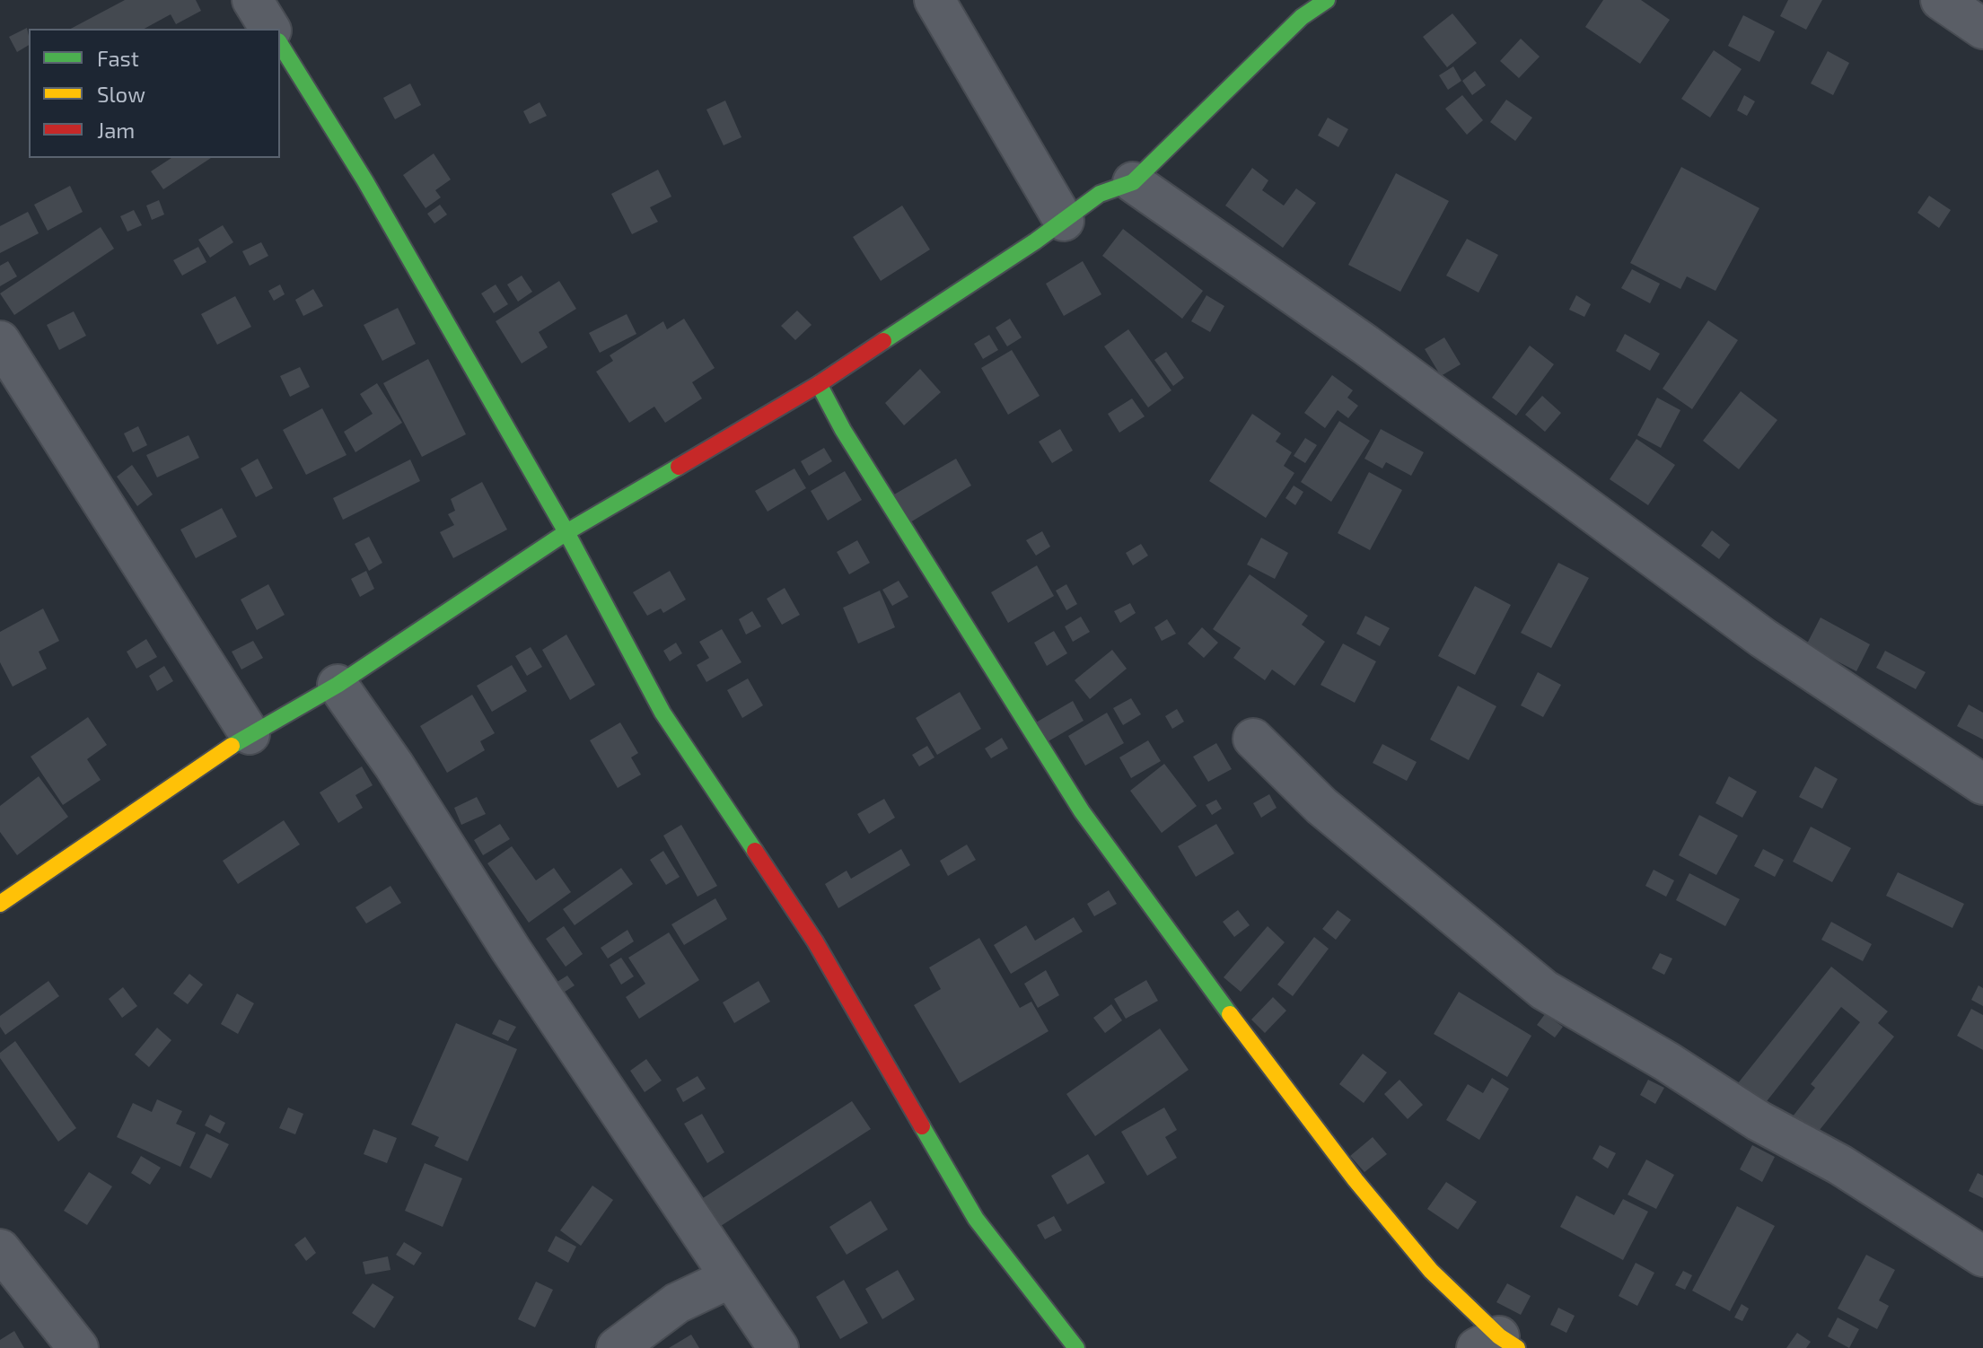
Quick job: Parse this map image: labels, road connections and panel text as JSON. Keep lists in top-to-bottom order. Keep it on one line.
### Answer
{"legend":["Fast","Slow","Jam"]}
